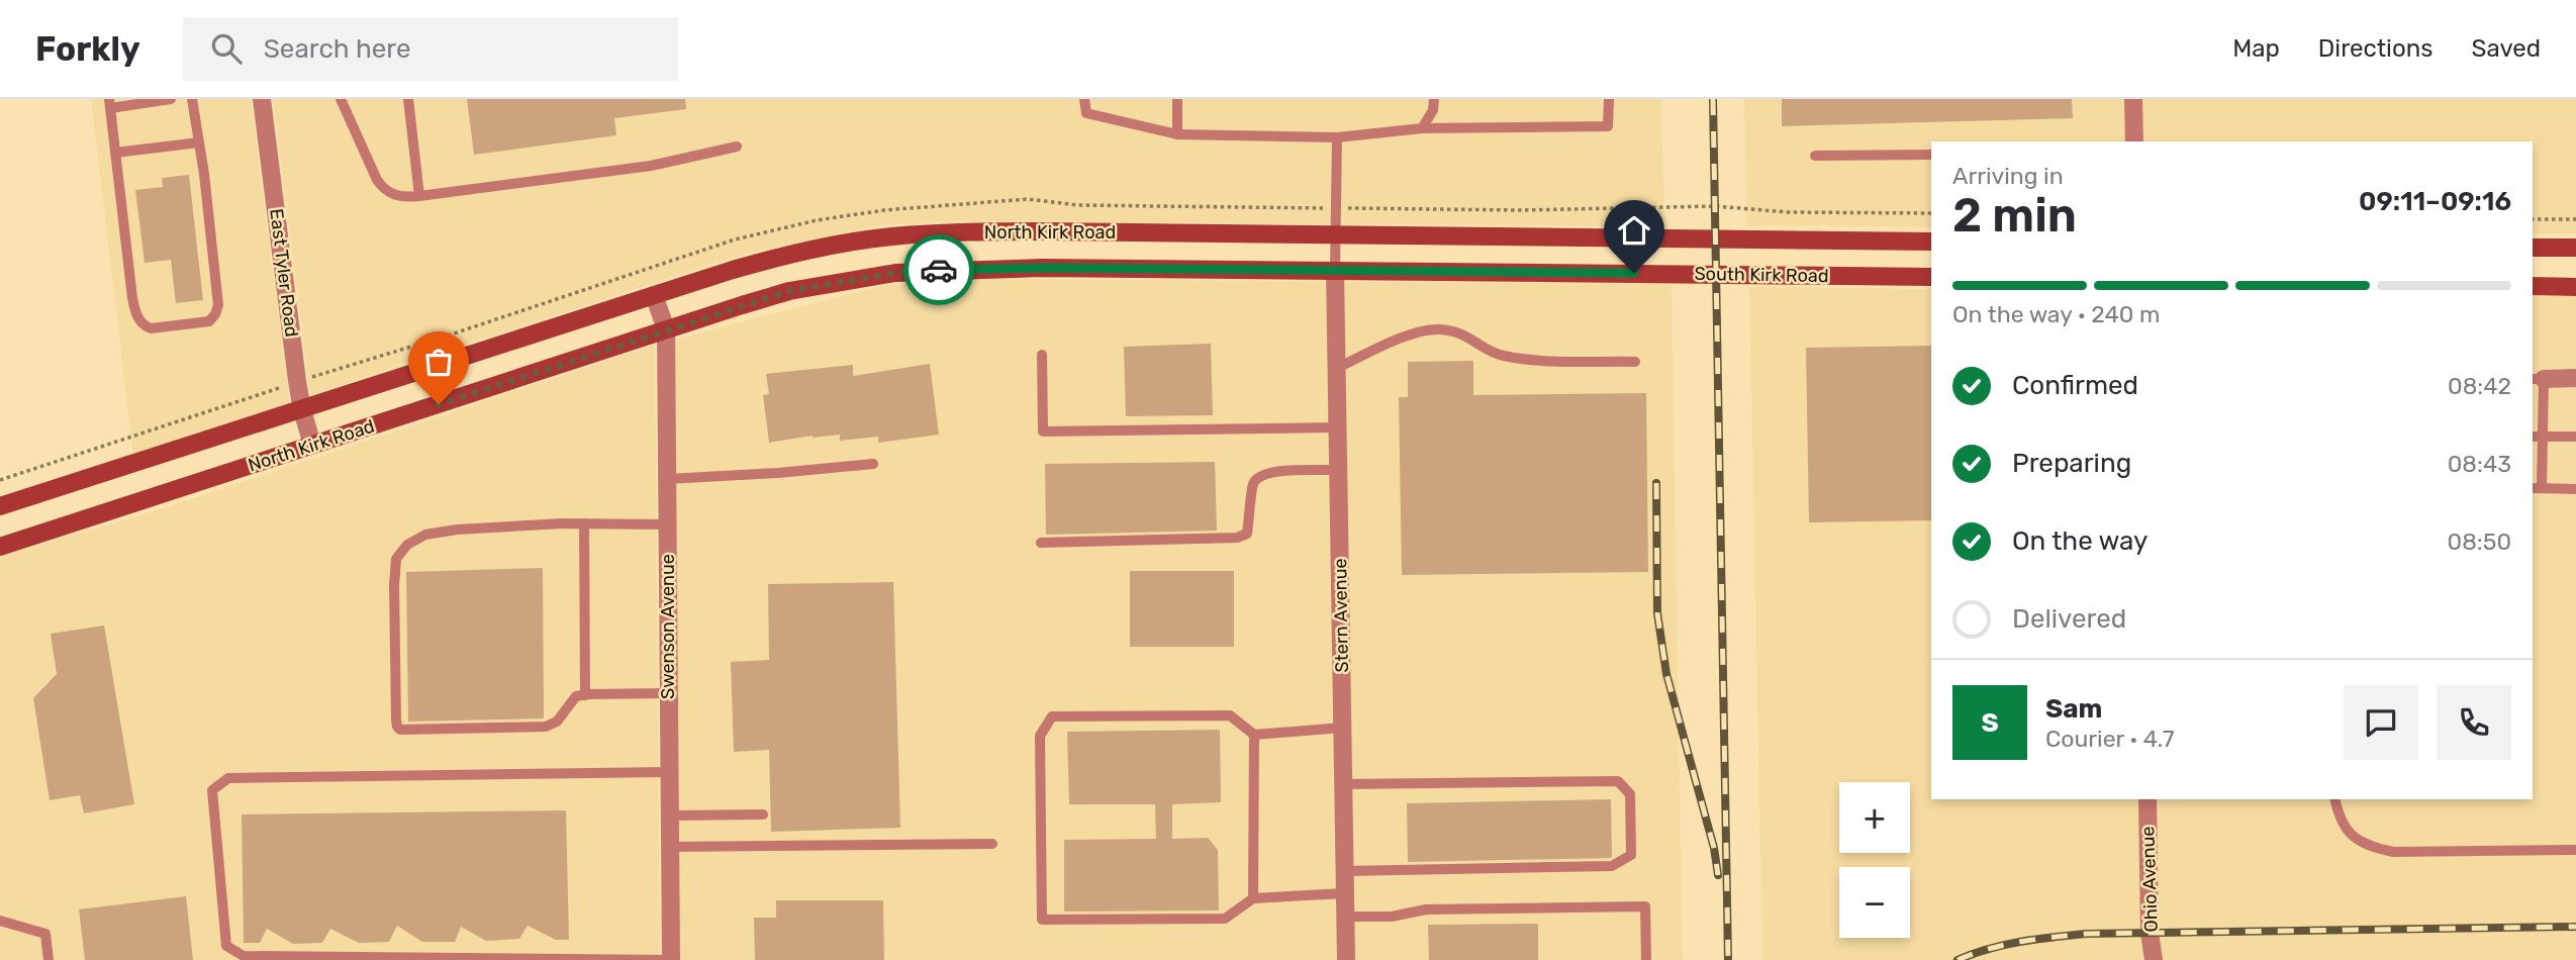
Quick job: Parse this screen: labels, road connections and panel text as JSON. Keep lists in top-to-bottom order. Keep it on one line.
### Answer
{"streets":{"main road":["North Kirk Road","South Kirk Road"],"street":["East Tyler Road","Stern Avenue","Swenson Avenue","Ohio Avenue"]},"crossings":[["North Kirk Road","East Tyler Road"],["North Kirk Road","South Kirk Road"],["North Kirk Road","Stern Avenue"],["North Kirk Road","Swenson Avenue"],["South Kirk Road","Stern Avenue"]],"page":{"header":"Forkly","search":"Search here","nav":["Map","Directions","Saved"],"heading":["2 min","Arriving in","09:11–09:16"],"panel":["Sam","Courier · 4.7"],"bar":"On the way · 240 m","list":[["Confirmed","08:42"],["Preparing","08:43"],["On the way","08:50"],"Delivered"],"round":"S","map_buttons":["+","−"]}}
